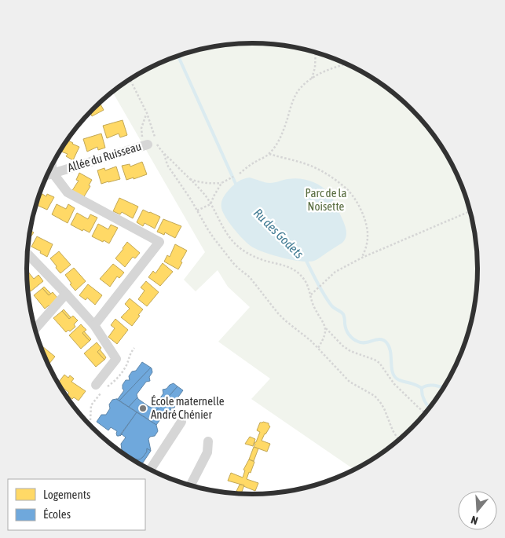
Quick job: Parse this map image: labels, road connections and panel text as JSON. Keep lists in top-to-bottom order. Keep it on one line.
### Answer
{"streets":{"street":["Allée du Ruisseau"]},"water":["Ru des Godets"],"parks":["Parc de la Noisette"],"places":["École maternelle André Chénier"],"legend":["Logements","Écoles"],"north":"bottom"}
